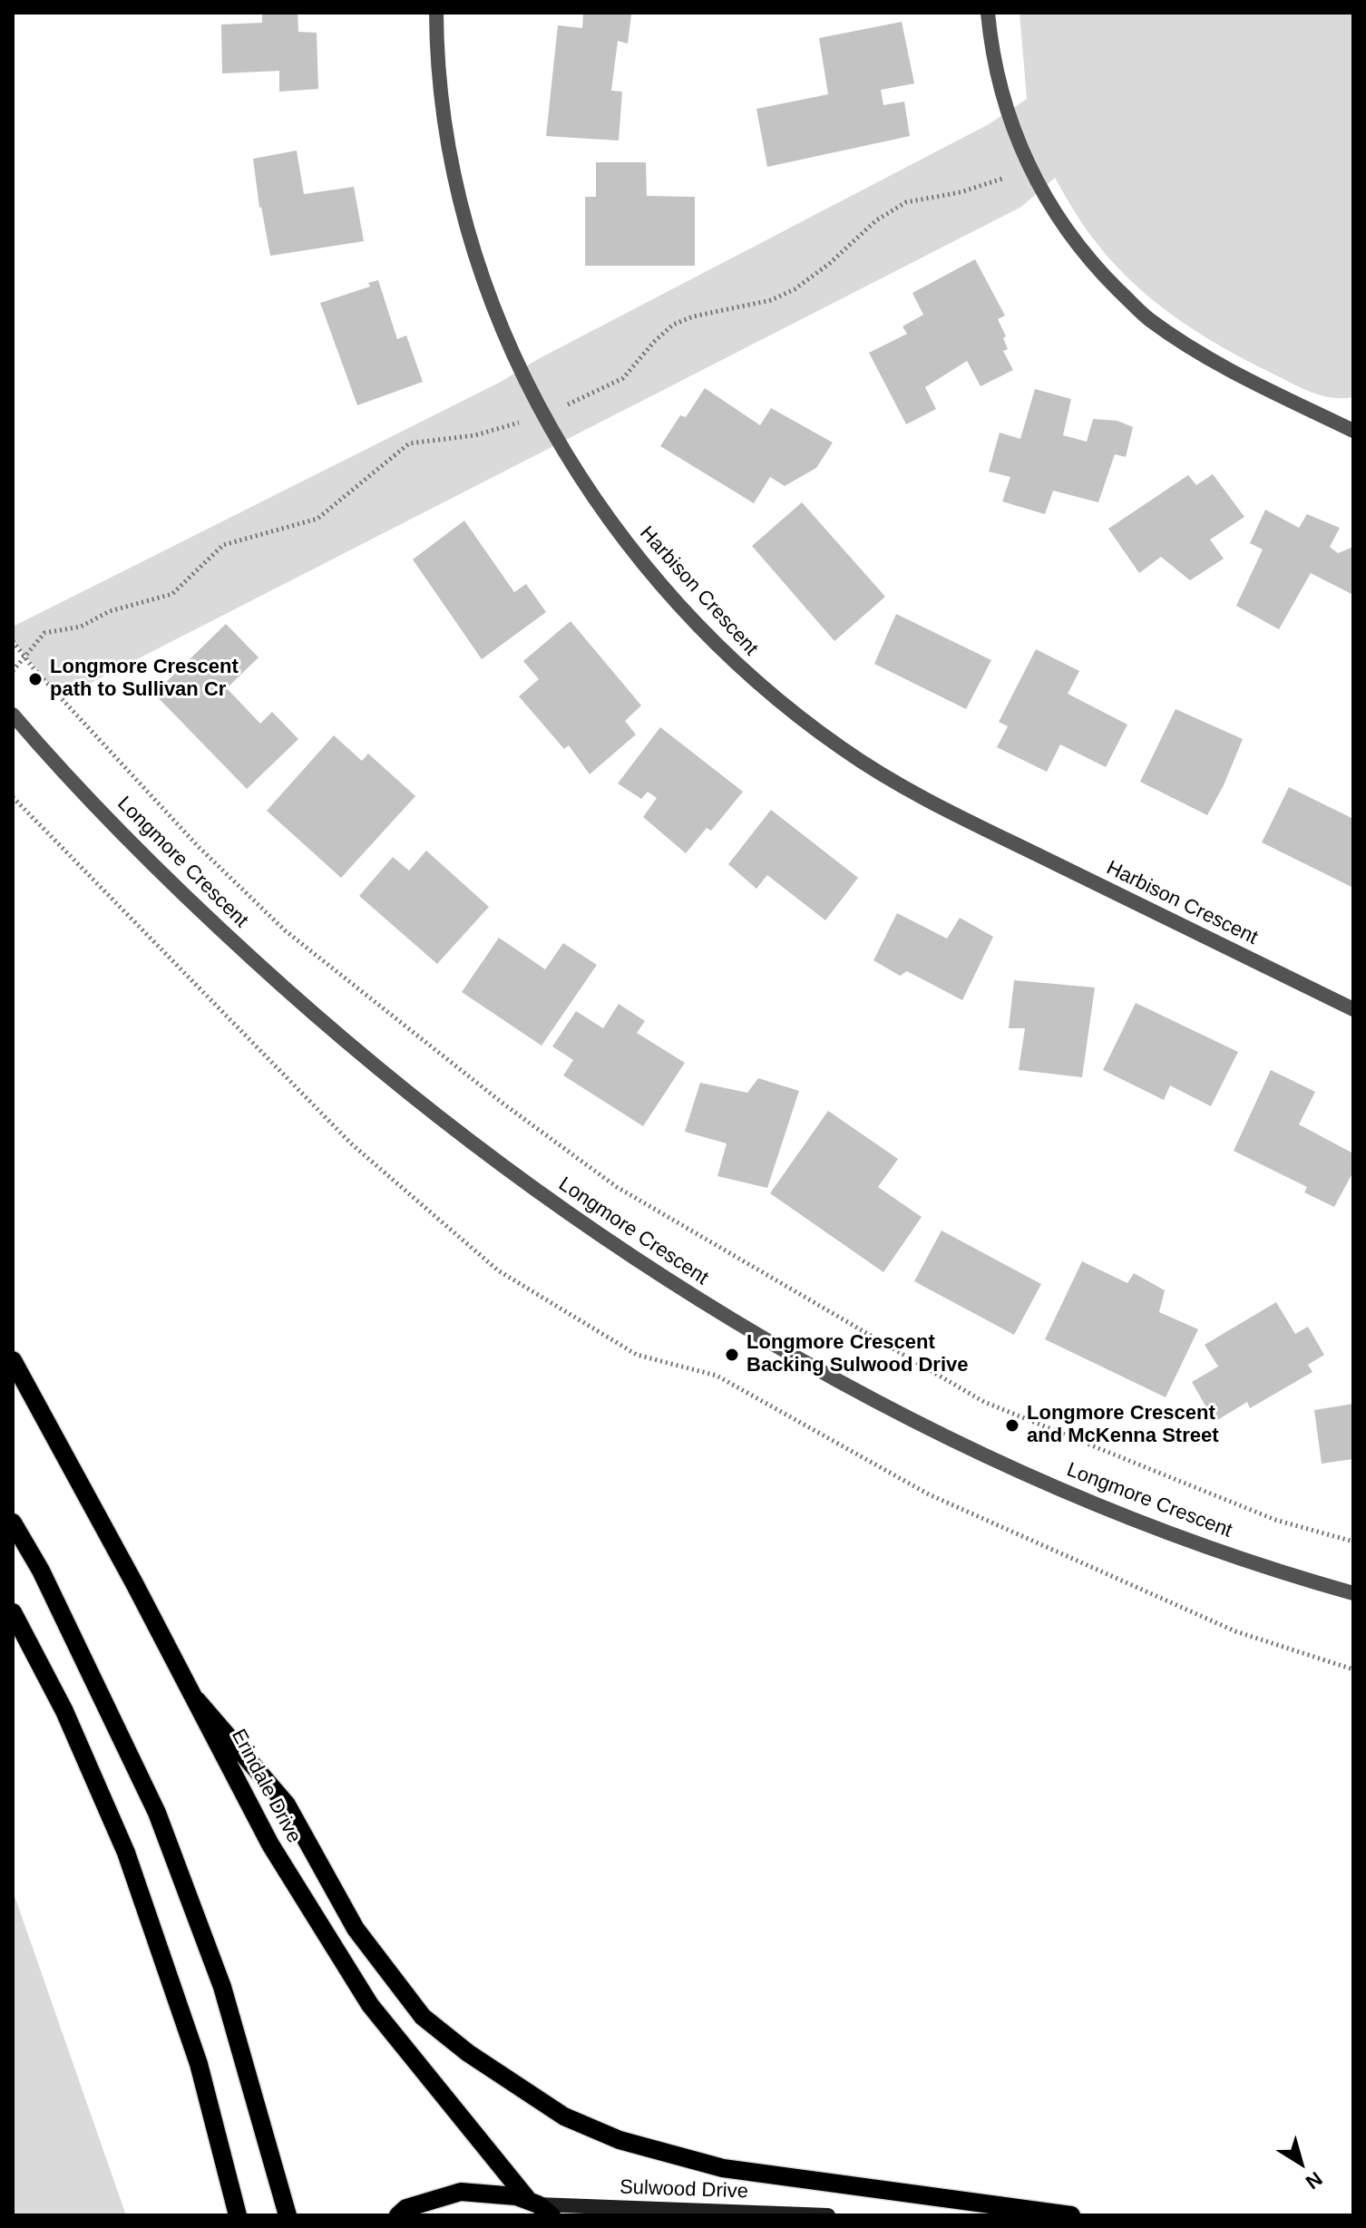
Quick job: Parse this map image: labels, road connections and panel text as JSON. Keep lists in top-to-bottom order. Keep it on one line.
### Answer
{"streets":{"main road":["Erindale Drive","Sulwood Drive"],"street":["Harbison Crescent","Longmore Crescent"]},"crossings":[["Erindale Drive","Sulwood Drive"]],"places":["Longmore Crescent path to Sullivan Cr","Longmore Crescent Backing Sulwood Drive","Longmore Crescent and McKenna Street"],"north":"bottom right"}
